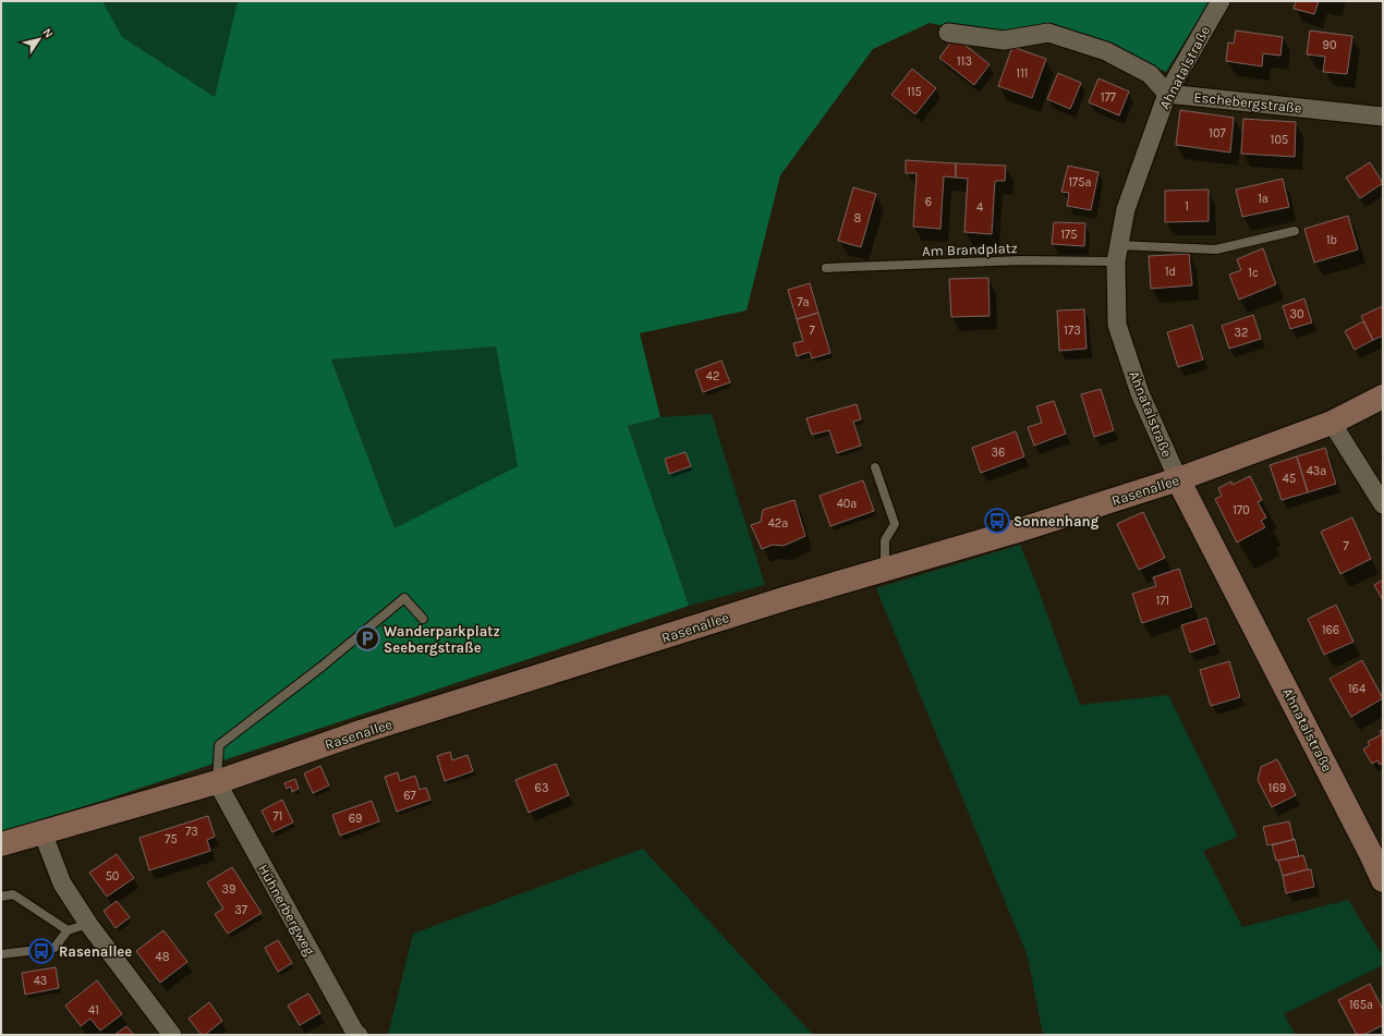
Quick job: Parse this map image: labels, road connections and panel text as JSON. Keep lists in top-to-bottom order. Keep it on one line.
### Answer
{"streets":{"main road":["Ahnatalstraße","Rasenallee"],"street":["Eschebergstraße","Hühnerbergweg"],"lane":["Am Brandplatz"]},"crossings":[["Ahnatalstraße","Eschebergstraße"],["Ahnatalstraße","Am Brandplatz"],["Ahnatalstraße","Rasenallee"],["Rasenallee","Hühnerbergweg"]],"places":{"bus stop":["Sonnenhang","Rasenallee"],"parking":["Wanderparkplatz Seebergstraße"]},"house_numbers":["90","113","111","115","177","107","105","175a","1a","6","1","4","8","175","1b","1d","1c","7a","30","7","173","32","42","36","43a","45","40a","170","42a","7","171","166","164","63","169","67","71","69","73","75","50","39","37","48","43","165a","41"],"north":"top right"}
